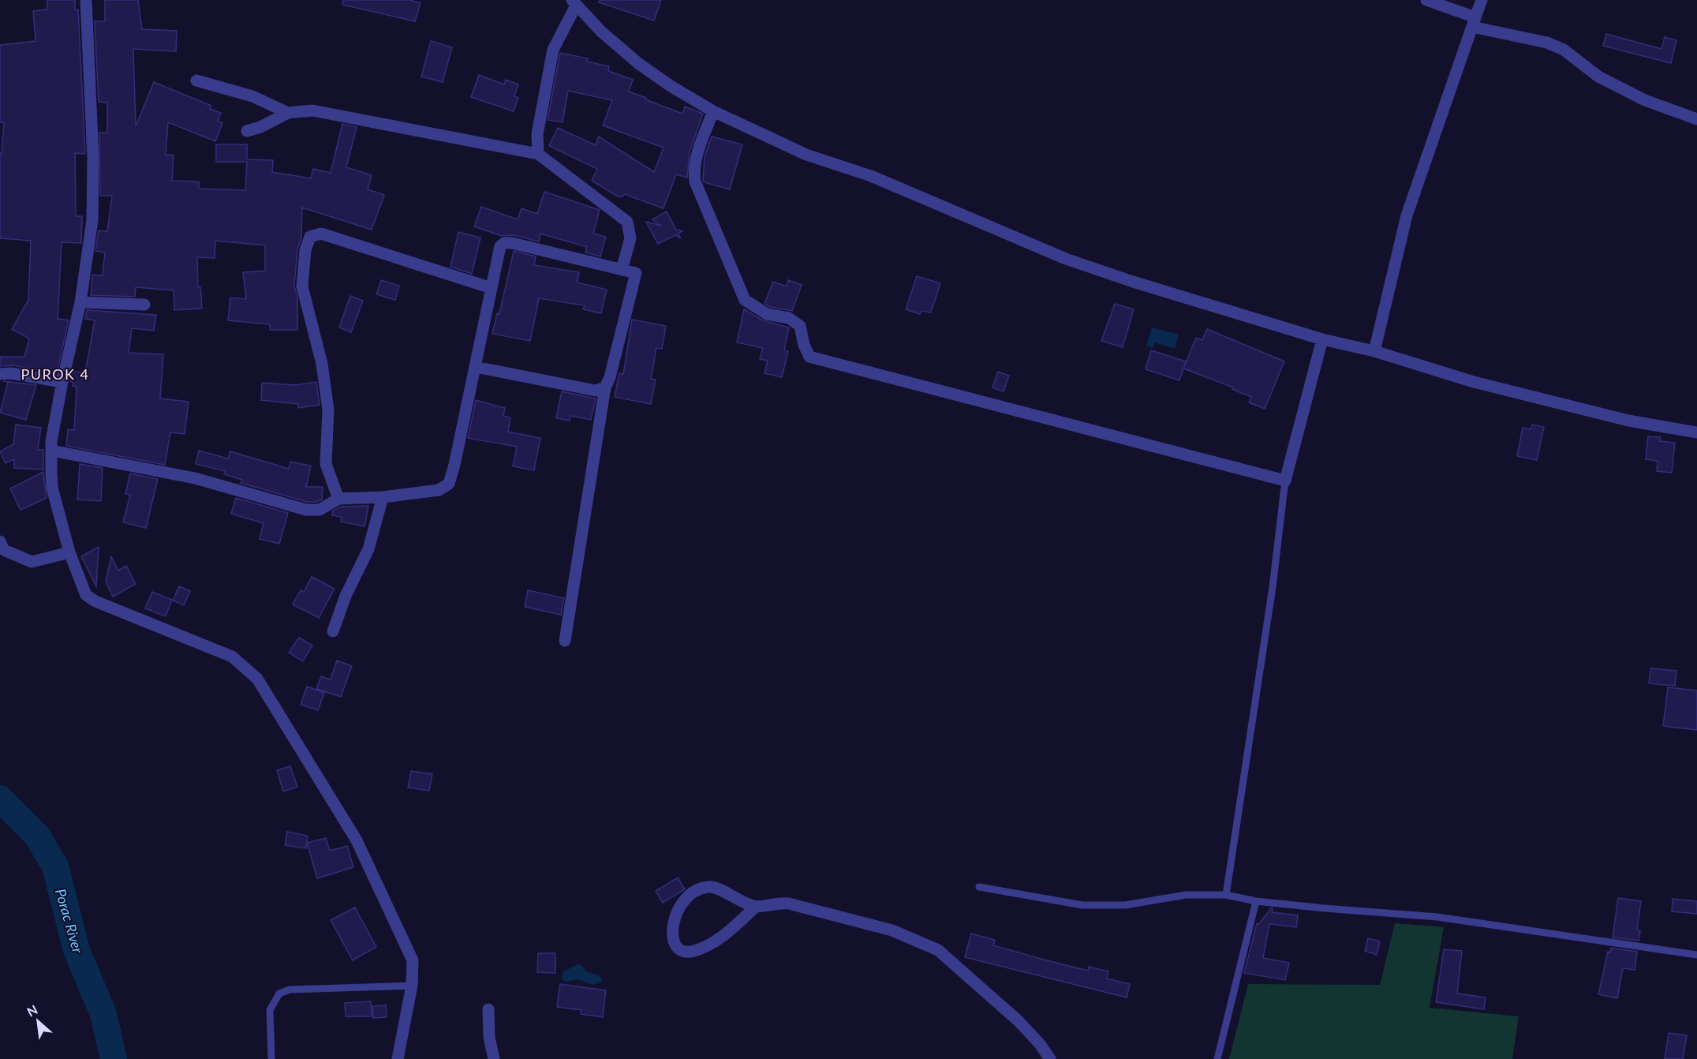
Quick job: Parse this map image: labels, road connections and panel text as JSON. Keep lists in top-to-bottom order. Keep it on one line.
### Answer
{"districts":["PUROK 4"],"water":["Porac River"],"north":"top left"}
